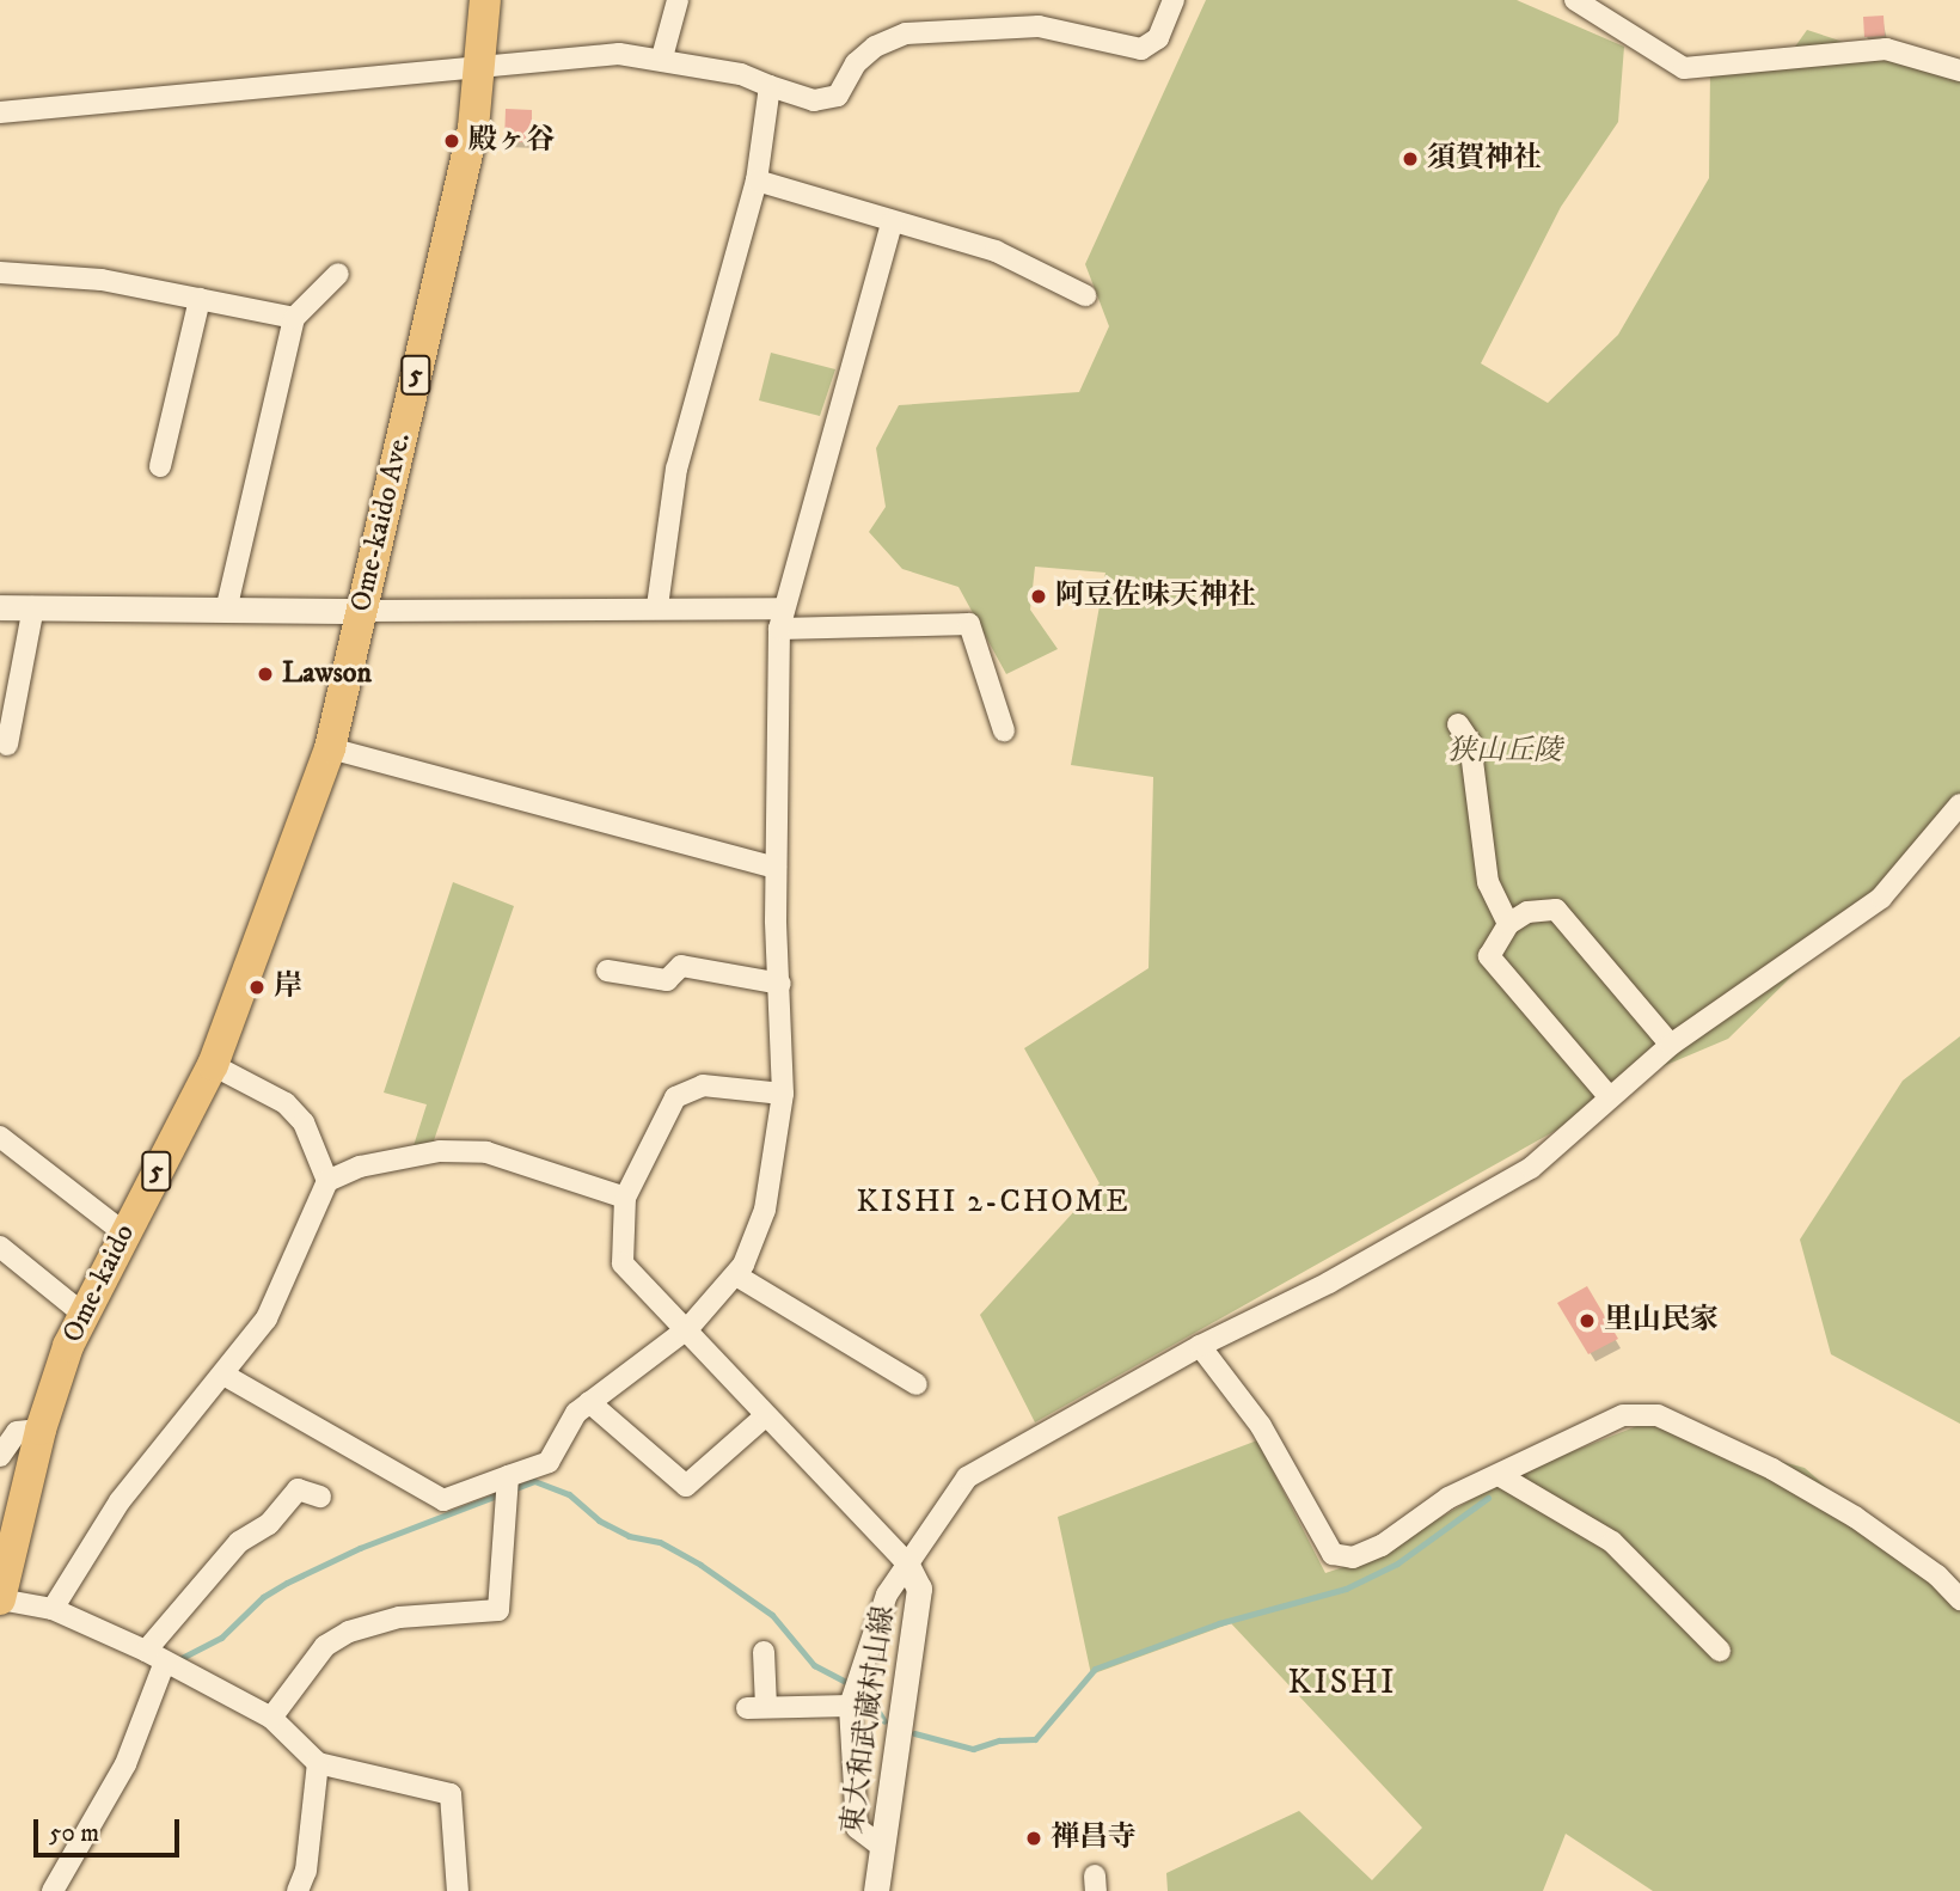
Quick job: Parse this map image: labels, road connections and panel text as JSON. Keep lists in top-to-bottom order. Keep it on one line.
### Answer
{"streets":{"main road":["5","Ome-kaido Ave.","Ome-kaido"],"street":["東大和武蔵村山線"]},"crossings":[["Ome-kaido Ave.","Ome-kaido"]],"districts":["KISHI 2-CHOME","KISHI"],"parks":["狭山丘陵"],"places":["殿ヶ谷","須賀神社","阿豆佐味天神社","Lawson","岸","里山民家","禅昌寺"],"scale_bar":"50 m"}
